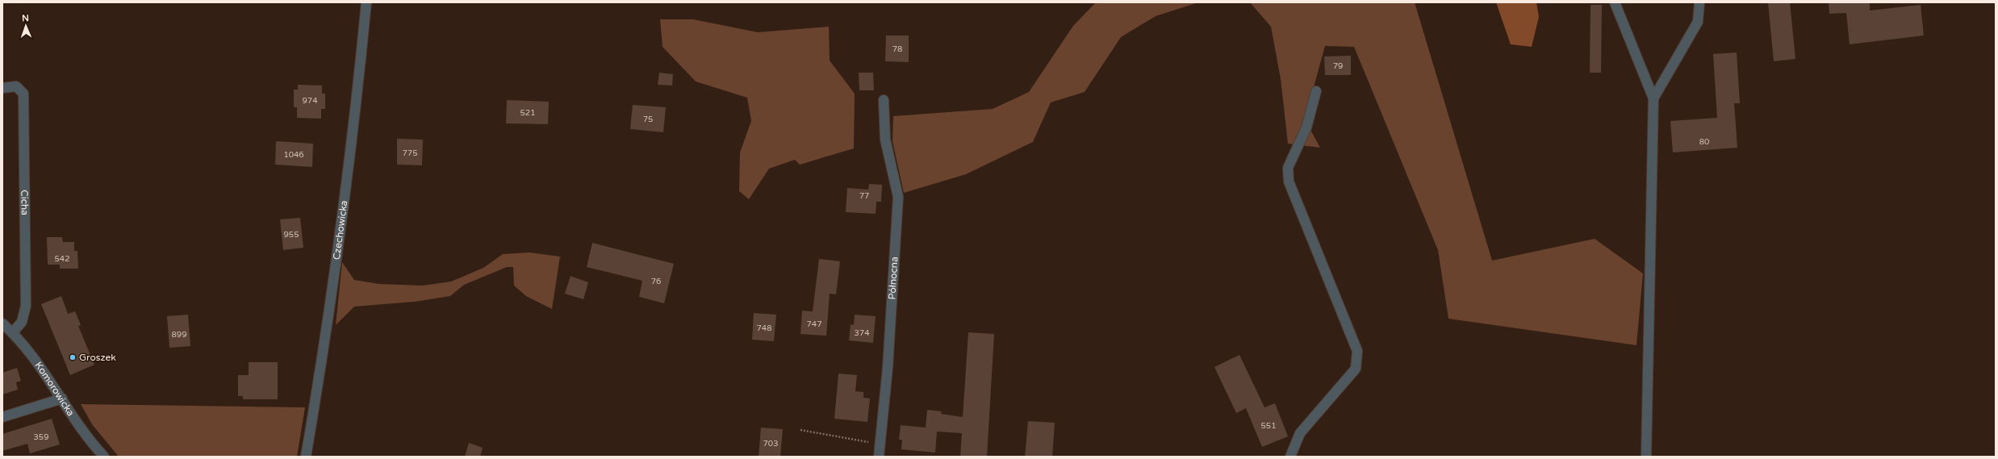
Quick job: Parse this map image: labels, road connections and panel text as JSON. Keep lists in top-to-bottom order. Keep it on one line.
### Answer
{"streets":{"street":["Cicha","Czechowicka","Północna","Komorowicka"]},"crossings":[["Cicha","Komorowicka"]],"places":["Groszek"],"house_numbers":["78","79","974","521","75","80","775","1046","77","955","542","76","747","748","374","899","551","359","703"],"north":"top"}
